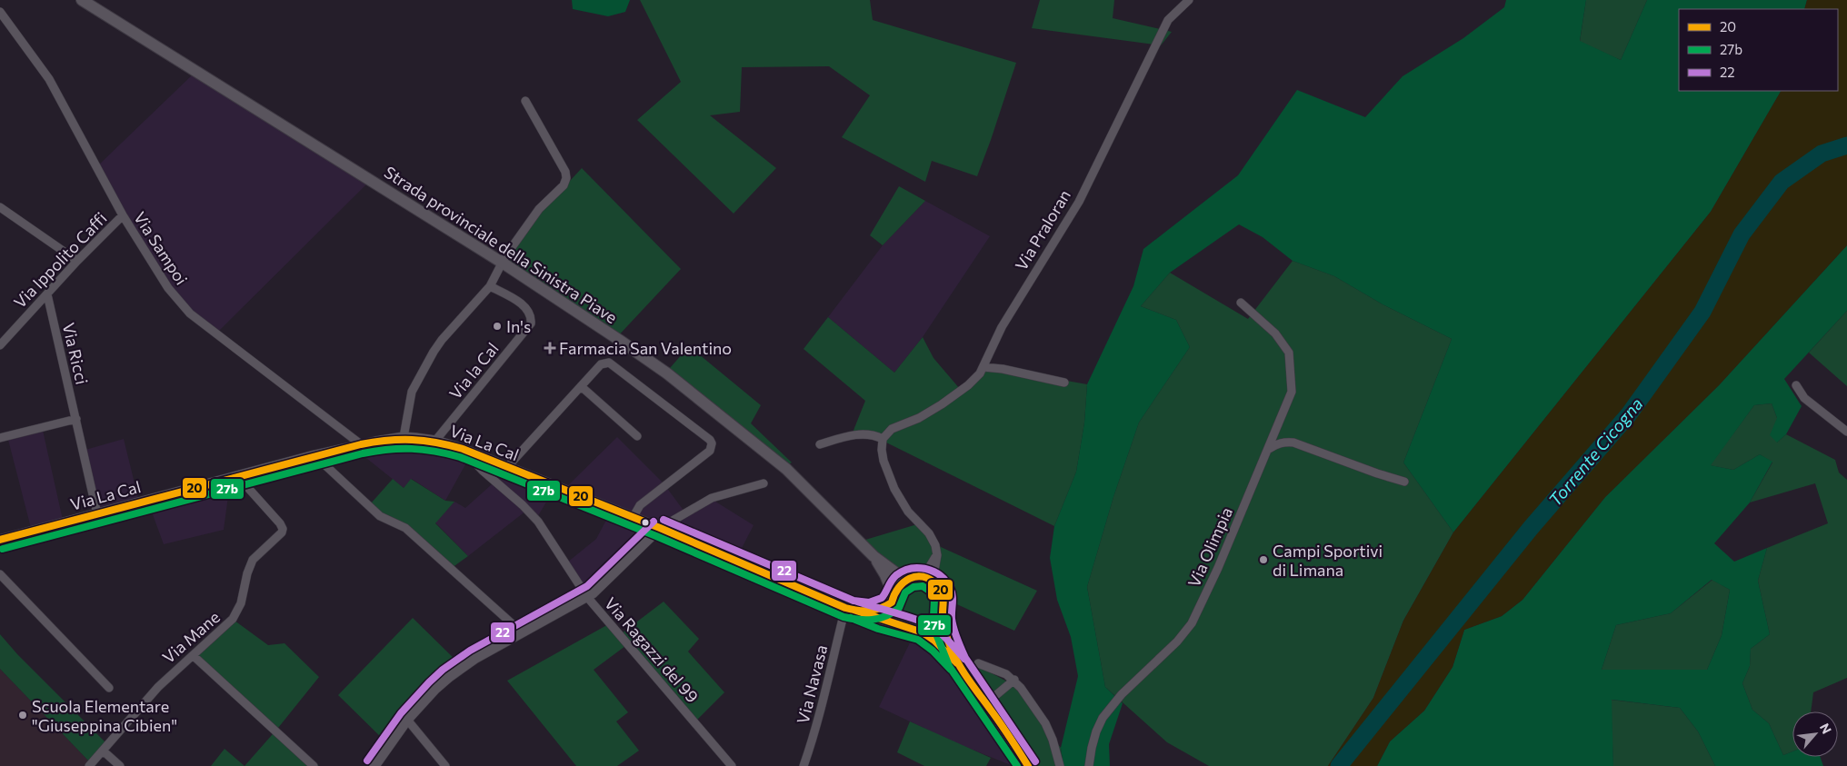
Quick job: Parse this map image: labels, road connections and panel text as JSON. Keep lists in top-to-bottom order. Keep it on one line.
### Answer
{"streets":{"main road":["Strada provinciale della Sinistra Piave"],"street":["Via Praloran","Via Sampoi","Via Ippolito Caffi","Via Ricci","Via la Cal","Via La Cal","Via Olimpia","Via Mane","Via Ragazzi del 99","Via Navasa"]},"crossings":[["Via Sampoi","Via Ippolito Caffi"],["Via Sampoi","Via La Cal"],["Via Ippolito Caffi","Via Ricci"],["Via Ricci","Via La Cal"],["Via la Cal","Via La Cal"],["Via La Cal","Via Mane"],["Via La Cal","Via Ragazzi del 99"],["Via La Cal","Via Navasa"]],"water":["Torrente Cicogna"],"places":{"other":["In's","Campi Sportivi di Limana","Scuola Elementare \"Giuseppina Cibien\""],"health":["Farmacia San Valentino"]},"lines":["transit line 20","transit line 27b","transit line 22"],"legend":["20","27b","22"],"north":"top right"}
